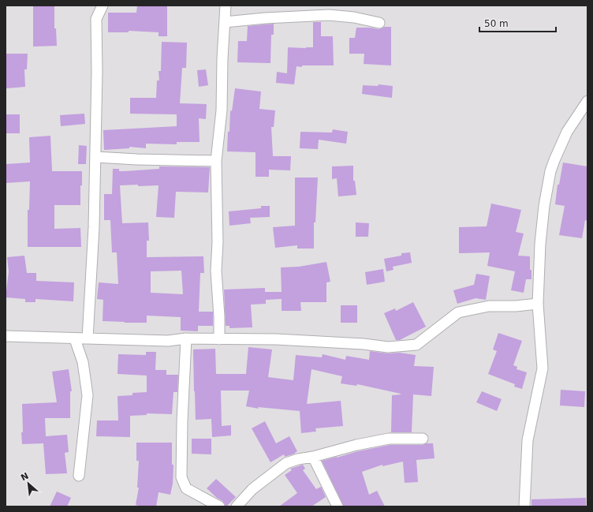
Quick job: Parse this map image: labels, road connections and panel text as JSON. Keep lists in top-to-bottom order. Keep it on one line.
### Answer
{"scale_bar":"50 m","north":"top left"}
